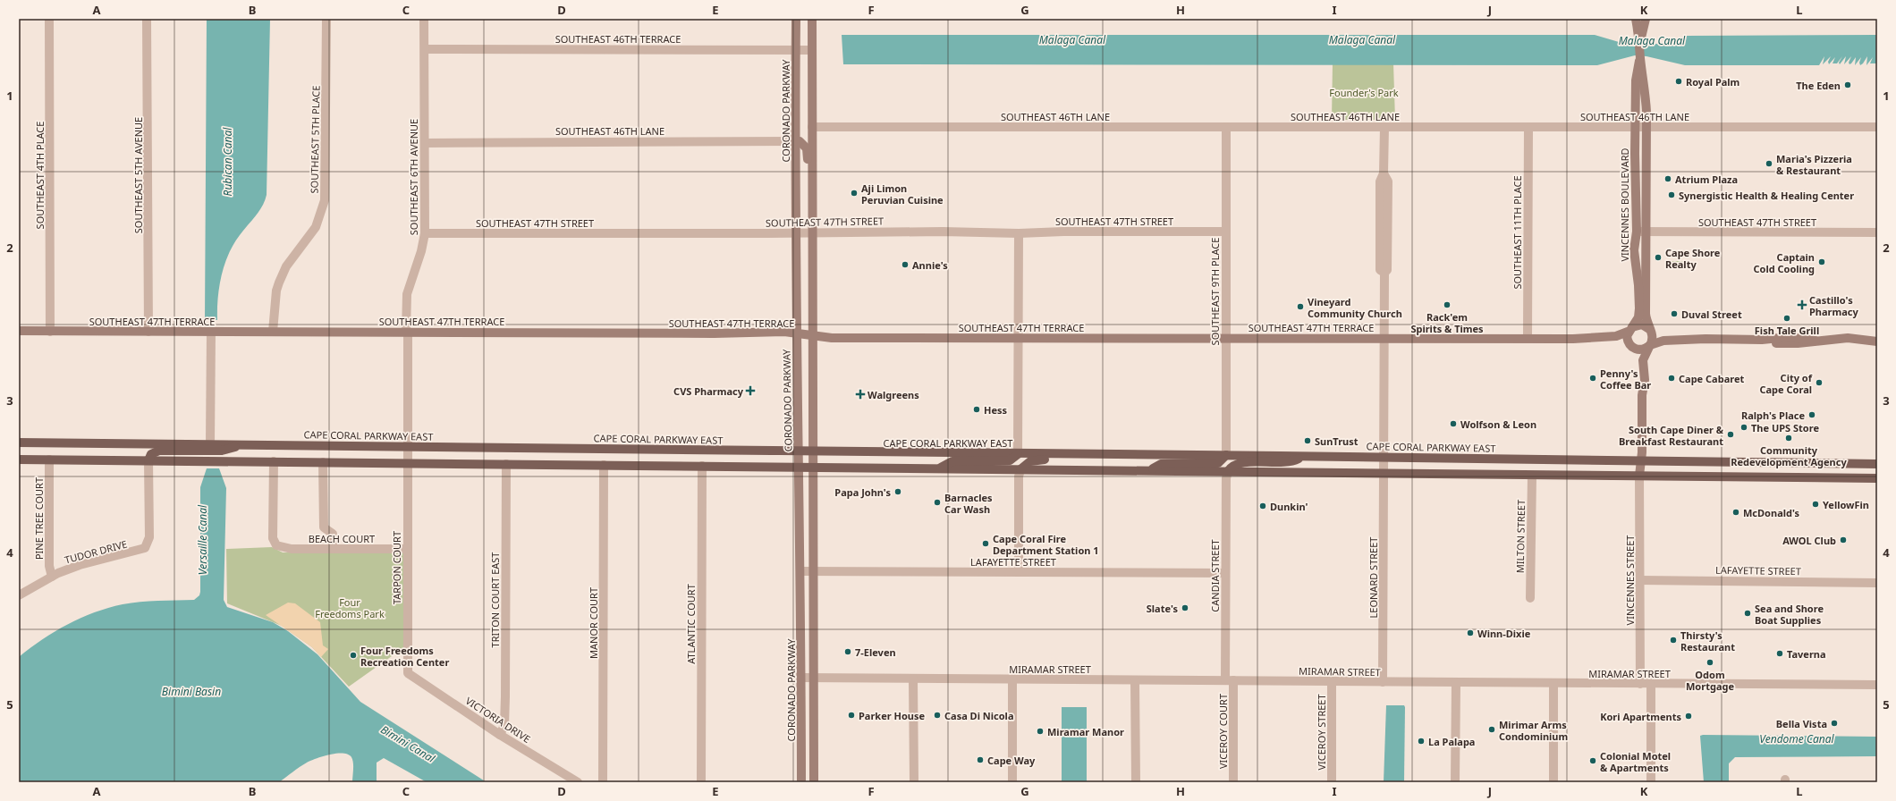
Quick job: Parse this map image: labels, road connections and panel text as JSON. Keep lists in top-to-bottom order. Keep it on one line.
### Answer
{"streets":{"main road":["CAPE CORAL PARKWAY EAST"],"street":["SOUTHEAST 46TH TERRACE","CORONADO PARKWAY","SOUTHEAST 46TH LANE","SOUTHEAST 5TH PLACE","SOUTHEAST 4TH PLACE","SOUTHEAST 5TH AVENUE","SOUTHEAST 6TH AVENUE","VINCENNES BOULEVARD","SOUTHEAST 47TH STREET","SOUTHEAST 11TH PLACE","SOUTHEAST 9TH PLACE","SOUTHEAST 47TH TERRACE","PINE TREE COURT","MILTON STREET","BEACH COURT","TUDOR DRIVE","LAFAYETTE STREET","TARPON COURT","CANDIA STREET","LEONARD STREET","VINCENNES STREET","TRITON COURT EAST","MANOR COURT","ATLANTIC COURT","MIRAMAR STREET","VICTORIA DRIVE","VICEROY COURT","VICEROY STREET"]},"crossings":[["SOUTHEAST 46TH TERRACE","CORONADO PARKWAY"],["SOUTHEAST 46TH TERRACE","SOUTHEAST 6TH AVENUE"],["CORONADO PARKWAY","SOUTHEAST 46TH LANE"],["CORONADO PARKWAY","SOUTHEAST 47TH STREET"],["CORONADO PARKWAY","SOUTHEAST 47TH TERRACE"],["CORONADO PARKWAY","CAPE CORAL PARKWAY EAST"],["CORONADO PARKWAY","LAFAYETTE STREET"],["CORONADO PARKWAY","MIRAMAR STREET"],["SOUTHEAST 46TH LANE","SOUTHEAST 6TH AVENUE"],["SOUTHEAST 46TH LANE","VINCENNES BOULEVARD"],["SOUTHEAST 46TH LANE","SOUTHEAST 11TH PLACE"],["SOUTHEAST 46TH LANE","SOUTHEAST 9TH PLACE"],["SOUTHEAST 46TH LANE","LEONARD STREET"],["SOUTHEAST 5TH PLACE","SOUTHEAST 47TH TERRACE"],["SOUTHEAST 4TH PLACE","SOUTHEAST 47TH TERRACE"],["SOUTHEAST 5TH AVENUE","SOUTHEAST 47TH TERRACE"],["SOUTHEAST 6TH AVENUE","SOUTHEAST 47TH STREET"],["SOUTHEAST 6TH AVENUE","SOUTHEAST 47TH TERRACE"],["SOUTHEAST 6TH AVENUE","CAPE CORAL PARKWAY EAST"],["SOUTHEAST 6TH AVENUE","TARPON COURT"],["VINCENNES BOULEVARD","SOUTHEAST 47TH STREET"],["VINCENNES BOULEVARD","SOUTHEAST 47TH TERRACE"],["SOUTHEAST 47TH STREET","SOUTHEAST 9TH PLACE"],["SOUTHEAST 11TH PLACE","SOUTHEAST 47TH TERRACE"],["SOUTHEAST 9TH PLACE","SOUTHEAST 47TH TERRACE"],["SOUTHEAST 9TH PLACE","CAPE CORAL PARKWAY EAST"],["SOUTHEAST 47TH TERRACE","LEONARD STREET"],["CAPE CORAL PARKWAY EAST","LEONARD STREET"],["PINE TREE COURT","TUDOR DRIVE"],["BEACH COURT","TARPON COURT"],["LAFAYETTE STREET","CANDIA STREET"],["LAFAYETTE STREET","VINCENNES STREET"],["TARPON COURT","VICTORIA DRIVE"],["CANDIA STREET","MIRAMAR STREET"],["CANDIA STREET","VICEROY COURT"],["LEONARD STREET","MIRAMAR STREET"],["VINCENNES STREET","MIRAMAR STREET"],["TRITON COURT EAST","VICTORIA DRIVE"],["MIRAMAR STREET","VICEROY COURT"],["MIRAMAR STREET","VICEROY STREET"]],"water":["Malaga Canal","Rubican Canal","Versaille Canal","Bimini Basin","Vendome Canal","Bimini Canal"],"parks":["Founder's Park","Four Freedoms Park"],"places":{"other":["Royal Palm","The Eden","Maria's Pizzeria & Restaurant","Atrium Plaza","Aji Limon Peruvian Cuisine","Synergistic Health & Healing Center","Cape Shore Realty","Captain Cold Cooling","Annie's","Rack'em Spirits & Times","Vineyard Community Church","Duval Street","Fish Tale Grill","Penny's Coffee Bar","Cape Cabaret","City of Cape Coral","Hess","Ralph's Place","Wolfson & Leon","The UPS Store","South Cape Diner & Breakfast Restaurant","Community Redevelopment Agency","SunTrust","Papa John's","Barnacles Car Wash","YellowFin","Dunkin'","McDonald's","AWOL Club","Cape Coral Fire Department Station 1","Slate's","Sea and Shore Boat Supplies","Winn-Dixie","Thirsty's Restaurant","7-Eleven","Taverna","Four Freedoms Recreation Center","Odom Mortgage","Parker House","Casa Di Nicola","Kori Apartments","Bella Vista","Mirimar Arms Condominium","Miramar Manor","La Palapa","Cape Way","Colonial Motel & Apartments"],"health":["Castillo's Pharmacy","CVS Pharmacy","Walgreens"]},"grid":{"columns":["A","B","C","D","E","F","G","H","I","J","K","L"],"rows":["1","2","3","4","5"]}}
